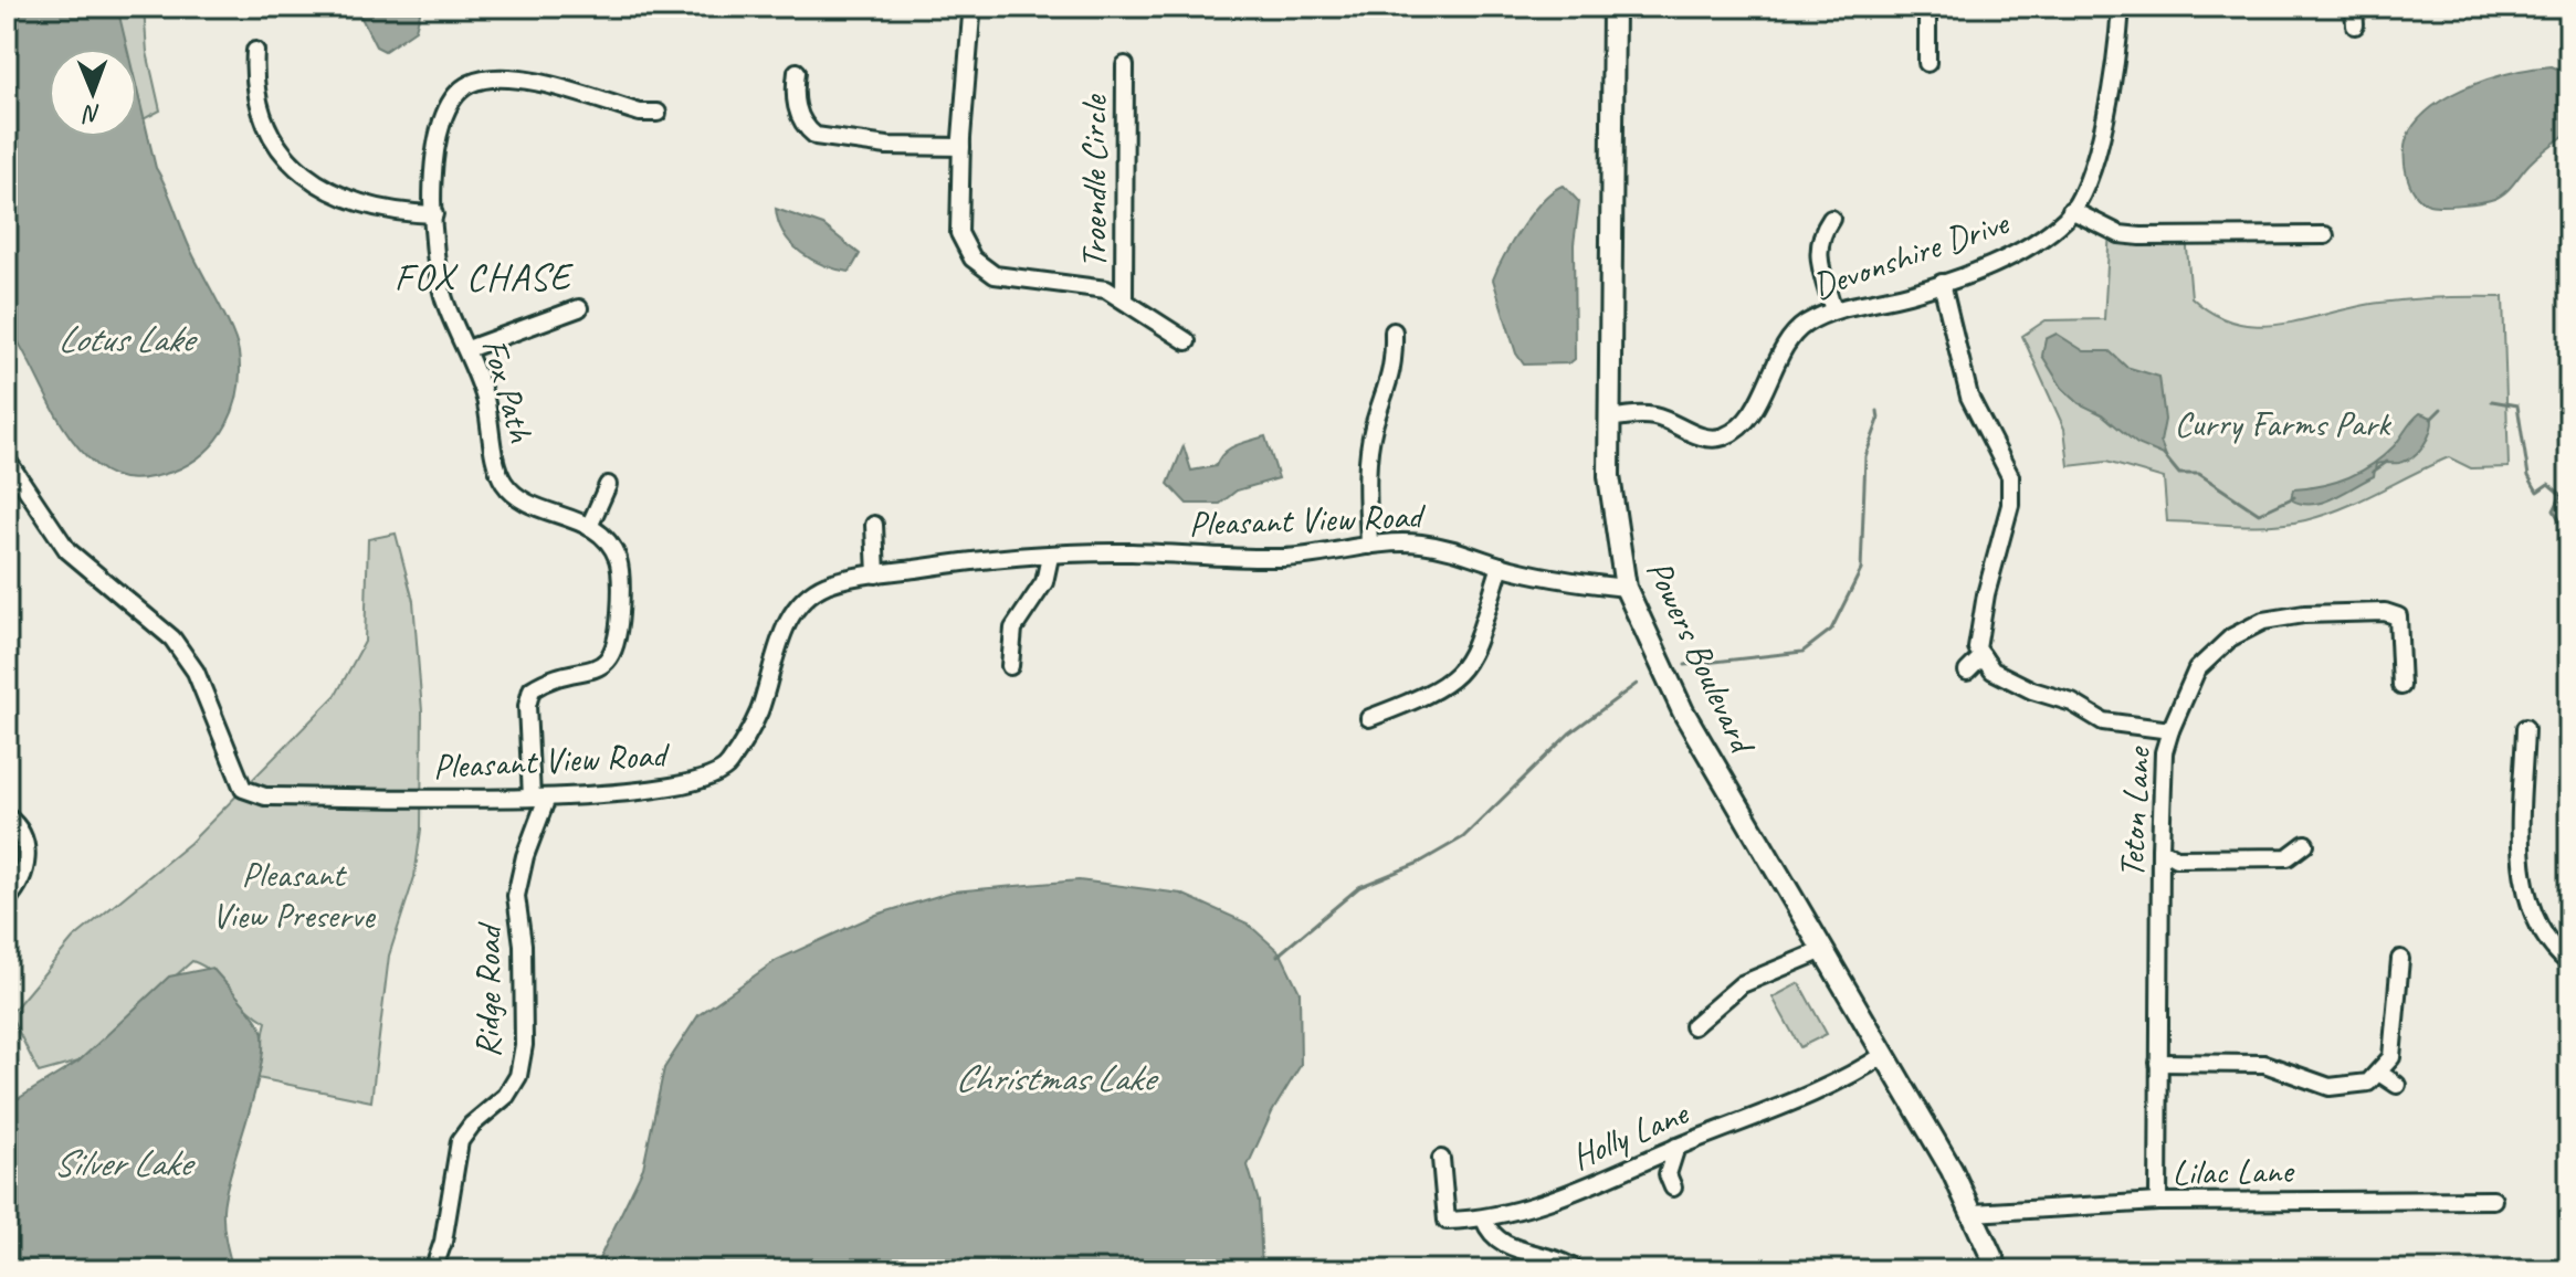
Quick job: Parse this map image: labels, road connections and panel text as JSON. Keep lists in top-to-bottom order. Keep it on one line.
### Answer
{"streets":{"main road":["Powers Boulevard"],"street":["Troendle Circle","Devonshire Drive","Fox Path","Pleasant View Road","Teton Lane","Ridge Road","Holly Lane","Lilac Lane"]},"crossings":[["Devonshire Drive","Powers Boulevard"],["Fox Path","Pleasant View Road"],["Fox Path","Ridge Road"],["Pleasant View Road","Powers Boulevard"],["Pleasant View Road","Ridge Road"],["Powers Boulevard","Holly Lane"],["Powers Boulevard","Lilac Lane"],["Teton Lane","Lilac Lane"]],"districts":["FOX CHASE"],"water":["Lotus Lake","Christmas Lake","Silver Lake"],"parks":["Curry Farms Park","Pleasant View Preserve"],"north":"bottom"}
